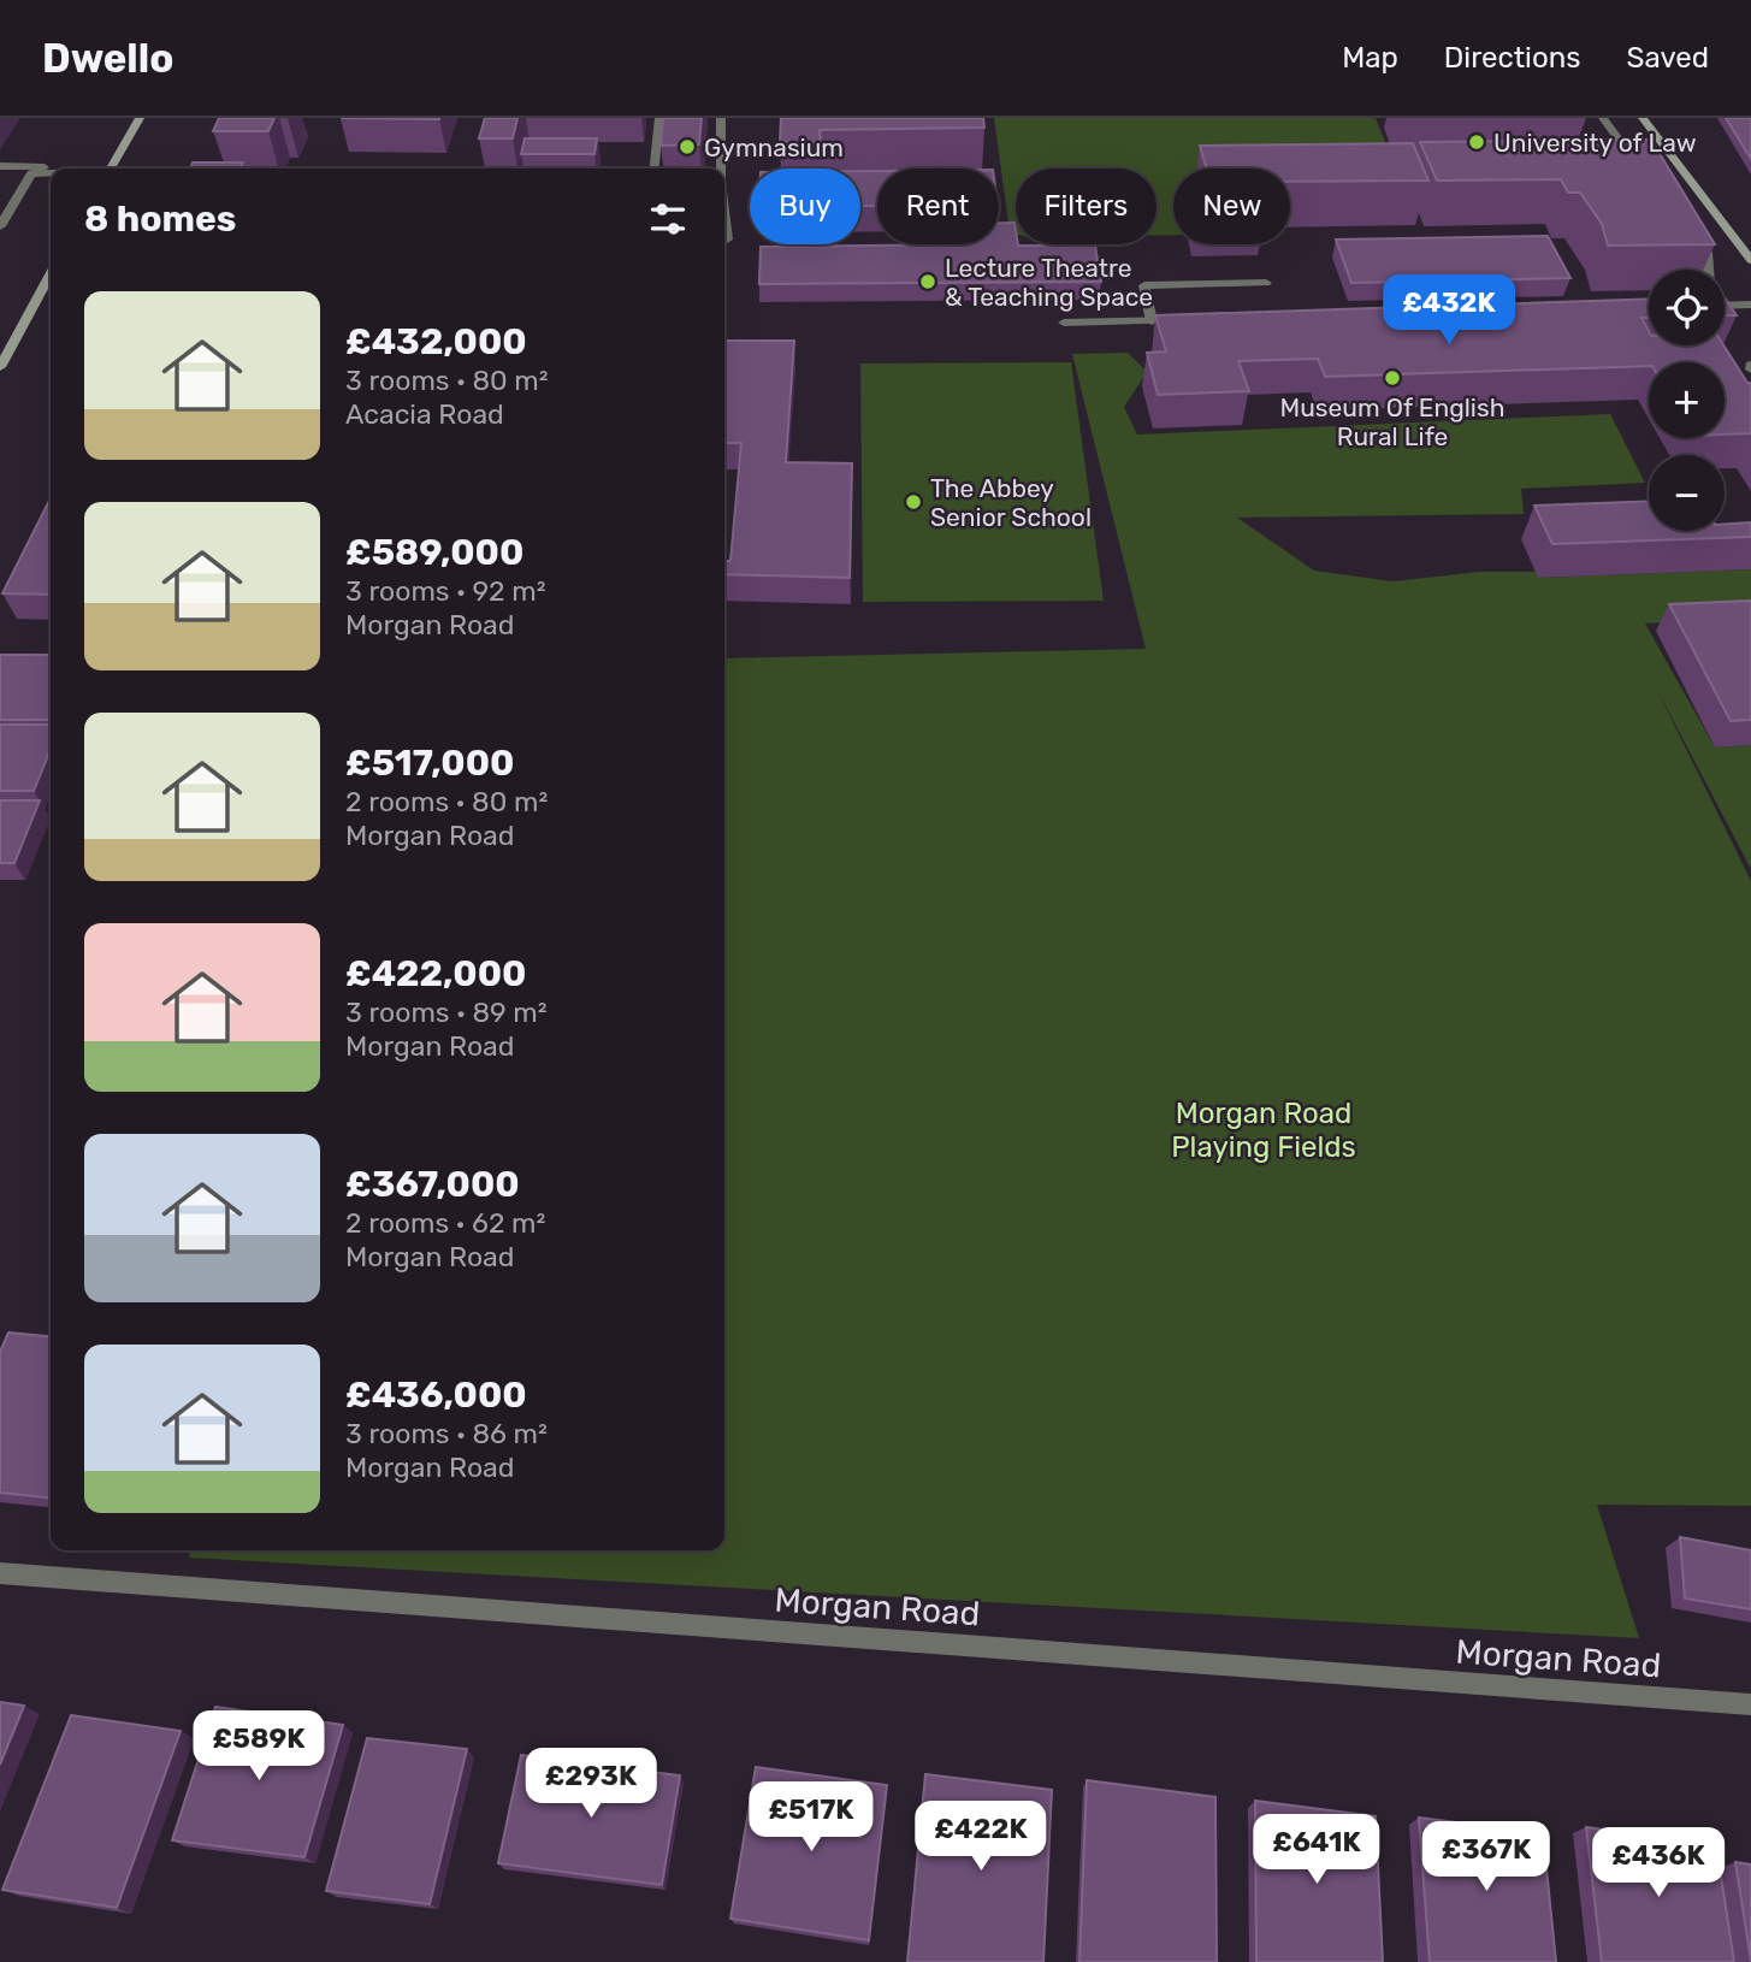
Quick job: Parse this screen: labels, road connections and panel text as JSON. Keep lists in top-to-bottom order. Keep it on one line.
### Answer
{"streets":{"street":["Morgan Road"]},"parks":["Morgan Road Playing Fields"],"places":["University of Law","Gymnasium","Lecture Theatre & Teaching Space","Museum Of English Rural Life","The Abbey Senior School"],"page":{"header":"Dwello","nav":["Map","Directions","Saved"],"chip":["Buy","Rent","Filters","New"],"heading":"8 homes","map_buttons":["+","−"],"list":[{"name":"£432,000","note":"3 rooms · 80 m² · Acacia Road"},{"name":"£589,000","note":"3 rooms · 92 m² · Morgan Road"},{"name":"£517,000","note":"2 rooms · 80 m² · Morgan Road"},{"name":"£422,000","note":"3 rooms · 89 m² · Morgan Road"},{"name":"£367,000","note":"2 rooms · 62 m² · Morgan Road"},{"name":"£436,000","note":"3 rooms · 86 m² · Morgan Road"}],"price":["£432K","£589K","£293K","£517K","£422K","£641K","£367K","£436K"]}}
